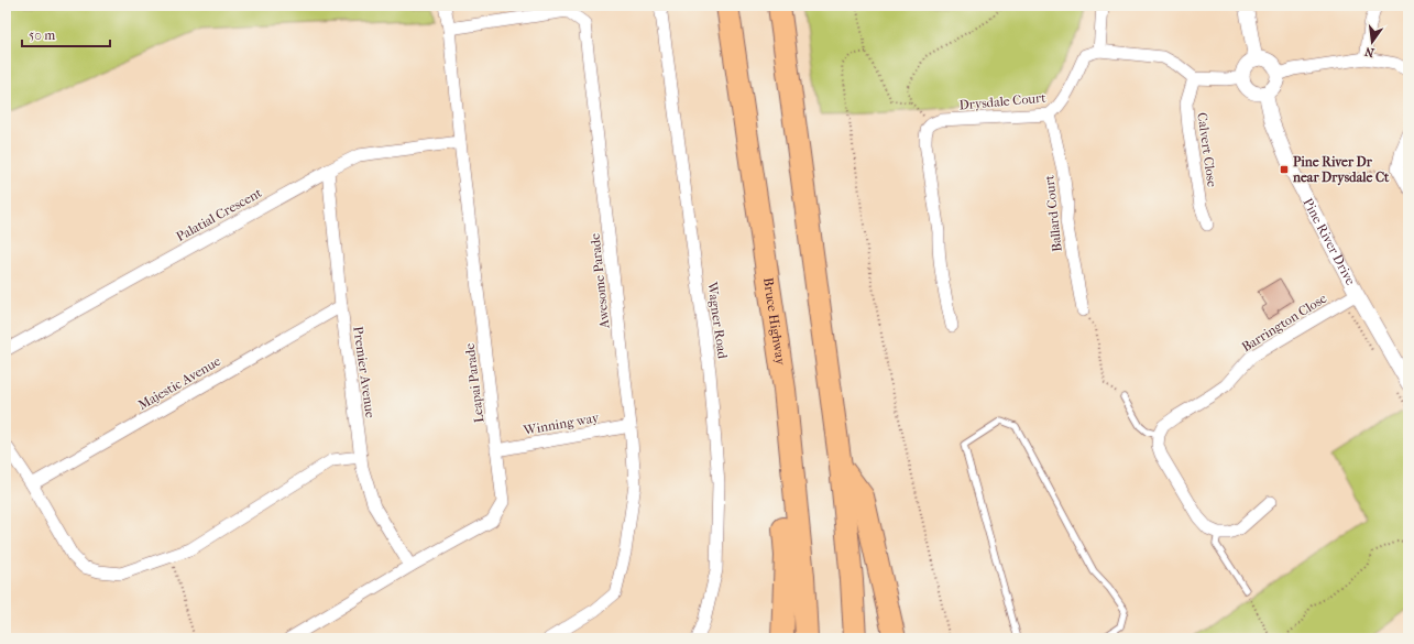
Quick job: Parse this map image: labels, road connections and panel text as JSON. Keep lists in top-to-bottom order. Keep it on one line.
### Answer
{"streets":{"highway":["Bruce Highway"],"street":["Drysdale Court","Calvert Close","Ballard Court","Palatial Crescent","Pine River Drive","Awesome Parade","Wagner Road","Barrington Close","Premier Avenue","Majestic Avenue","Leapai Parade","Winning way"]},"crossings":[["Drysdale Court","Ballard Court"],["Palatial Crescent","Premier Avenue"],["Palatial Crescent","Leapai Parade"],["Pine River Drive","Barrington Close"],["Awesome Parade","Leapai Parade"],["Awesome Parade","Winning way"],["Premier Avenue","Majestic Avenue"],["Premier Avenue","Leapai Parade"],["Leapai Parade","Winning way"]],"places":{"transit":["Pine River Dr near Drysdale Ct"]},"scale_bar":"50 m","north":"bottom"}
